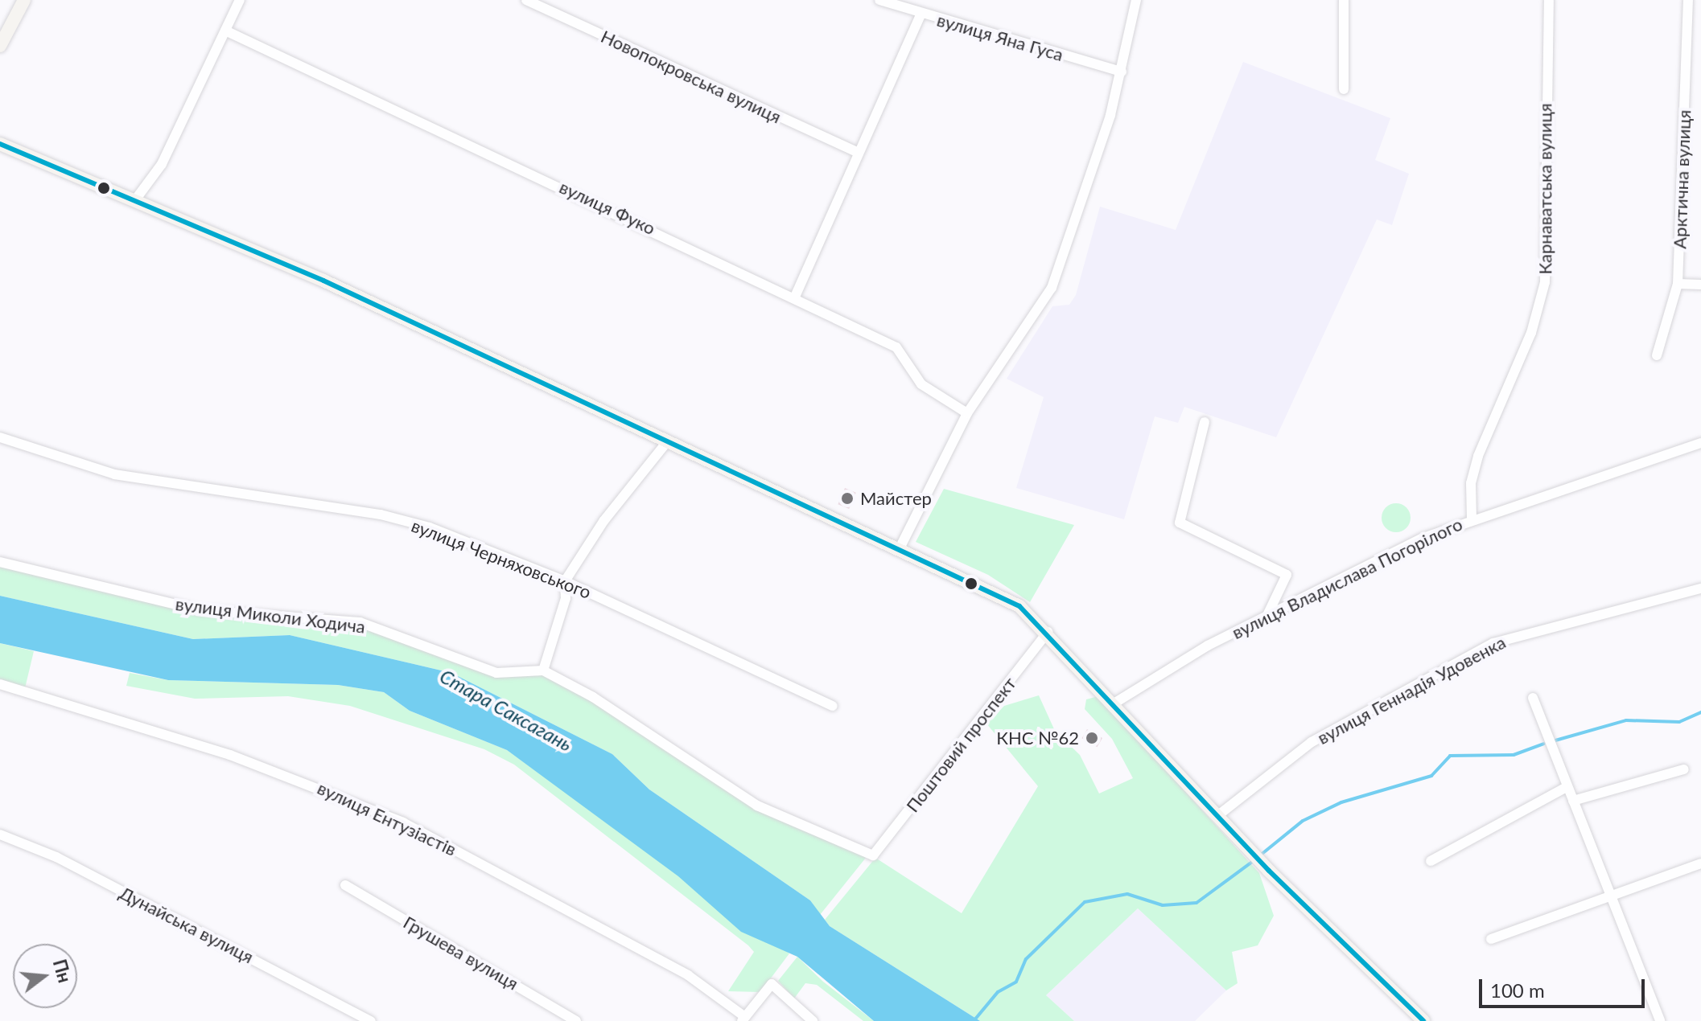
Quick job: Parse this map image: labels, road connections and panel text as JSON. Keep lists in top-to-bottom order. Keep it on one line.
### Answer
{"streets":{"street":["вулиця Яна Гуса","Новопокровська вулиця","Арктична вулиця","Карнаватська вулиця","вулиця Фуко","вулиця Черняховського","вулиця Владислава Погорілого","вулиця Миколи Ходича","вулиця Геннадія Удовенка","Поштовий проспект","вулиця Ентузіастів","Дунайська вулиця","Грушева вулиця"]},"crossings":[["Карнаватська вулиця","вулиця Владислава Погорілого"],["вулиця Миколи Ходича","Поштовий проспект"]],"water":["Стара Саксагань"],"places":["Майстер","КНС №62"],"scale_bar":"100 m","north":"right"}
